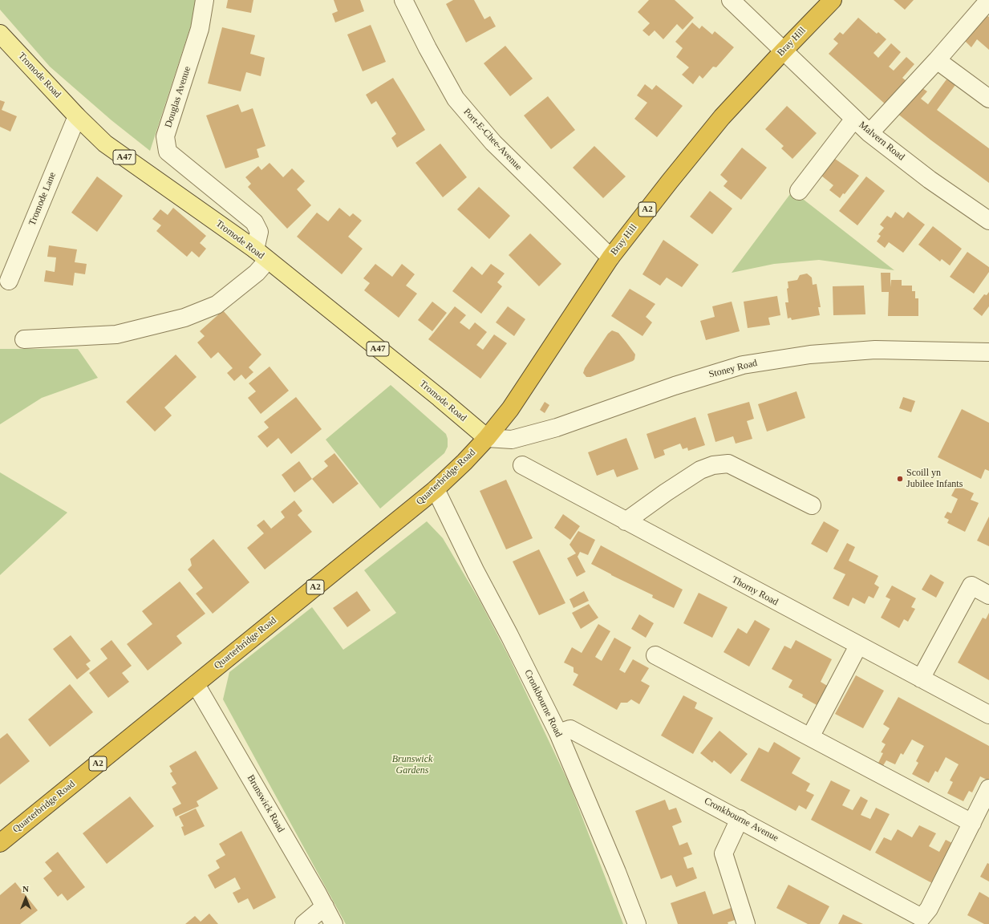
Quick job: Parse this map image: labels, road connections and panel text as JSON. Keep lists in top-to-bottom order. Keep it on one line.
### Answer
{"streets":{"highway":["Bray Hill","A2","Quarterbridge Road"],"main road":["Tromode Road","A47"],"street":["Douglas Avenue","Port-E-Chee-Avenue","Malvern Road","Tromode Lane","Stoney Road","Thorny Road","Cronkbourne Road","Brunswick Road","Cronkbourne Avenue"]},"crossings":[["Bray Hill","Tromode Road"],["Bray Hill","Port-E-Chee-Avenue"],["Bray Hill","Malvern Road"],["Bray Hill","Stoney Road"],["Bray Hill","Quarterbridge Road"],["Tromode Road","Douglas Avenue"],["Tromode Road","Tromode Lane"],["Tromode Road","Stoney Road"],["Tromode Road","Quarterbridge Road"],["Stoney Road","Quarterbridge Road"],["Quarterbridge Road","Cronkbourne Road"],["Quarterbridge Road","Brunswick Road"],["Cronkbourne Road","Cronkbourne Avenue"]],"parks":["Brunswick Gardens"],"places":["Scoill yn Jubilee Infants"],"north":"top"}
